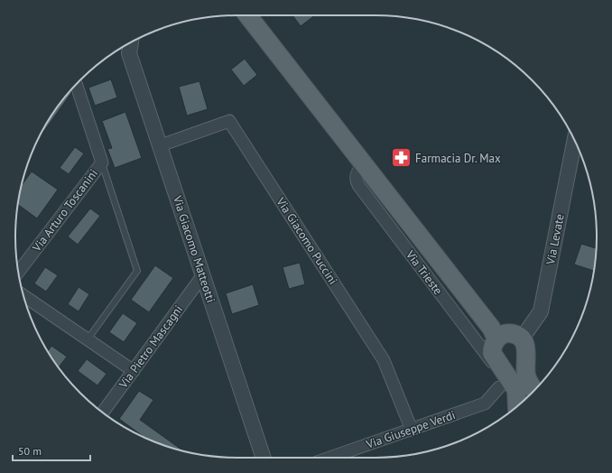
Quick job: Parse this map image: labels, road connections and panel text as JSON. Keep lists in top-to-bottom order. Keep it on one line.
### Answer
{"streets":{"main road":["Via Trieste"],"street":["Via Arturo Toscanini","Via Levate","Via Giacomo Puccini","Via Giacomo Matteotti","Via Pietro Mascagni","Via Giuseppe Verdi"]},"crossings":[["Via Giacomo Puccini","Via Giacomo Matteotti"],["Via Giacomo Puccini","Via Giuseppe Verdi"],["Via Giacomo Matteotti","Via Pietro Mascagni"],["Via Trieste","Via Giuseppe Verdi"]],"places":{"pharmacy":["Farmacia Dr. Max"]},"scale_bar":"50 m"}
